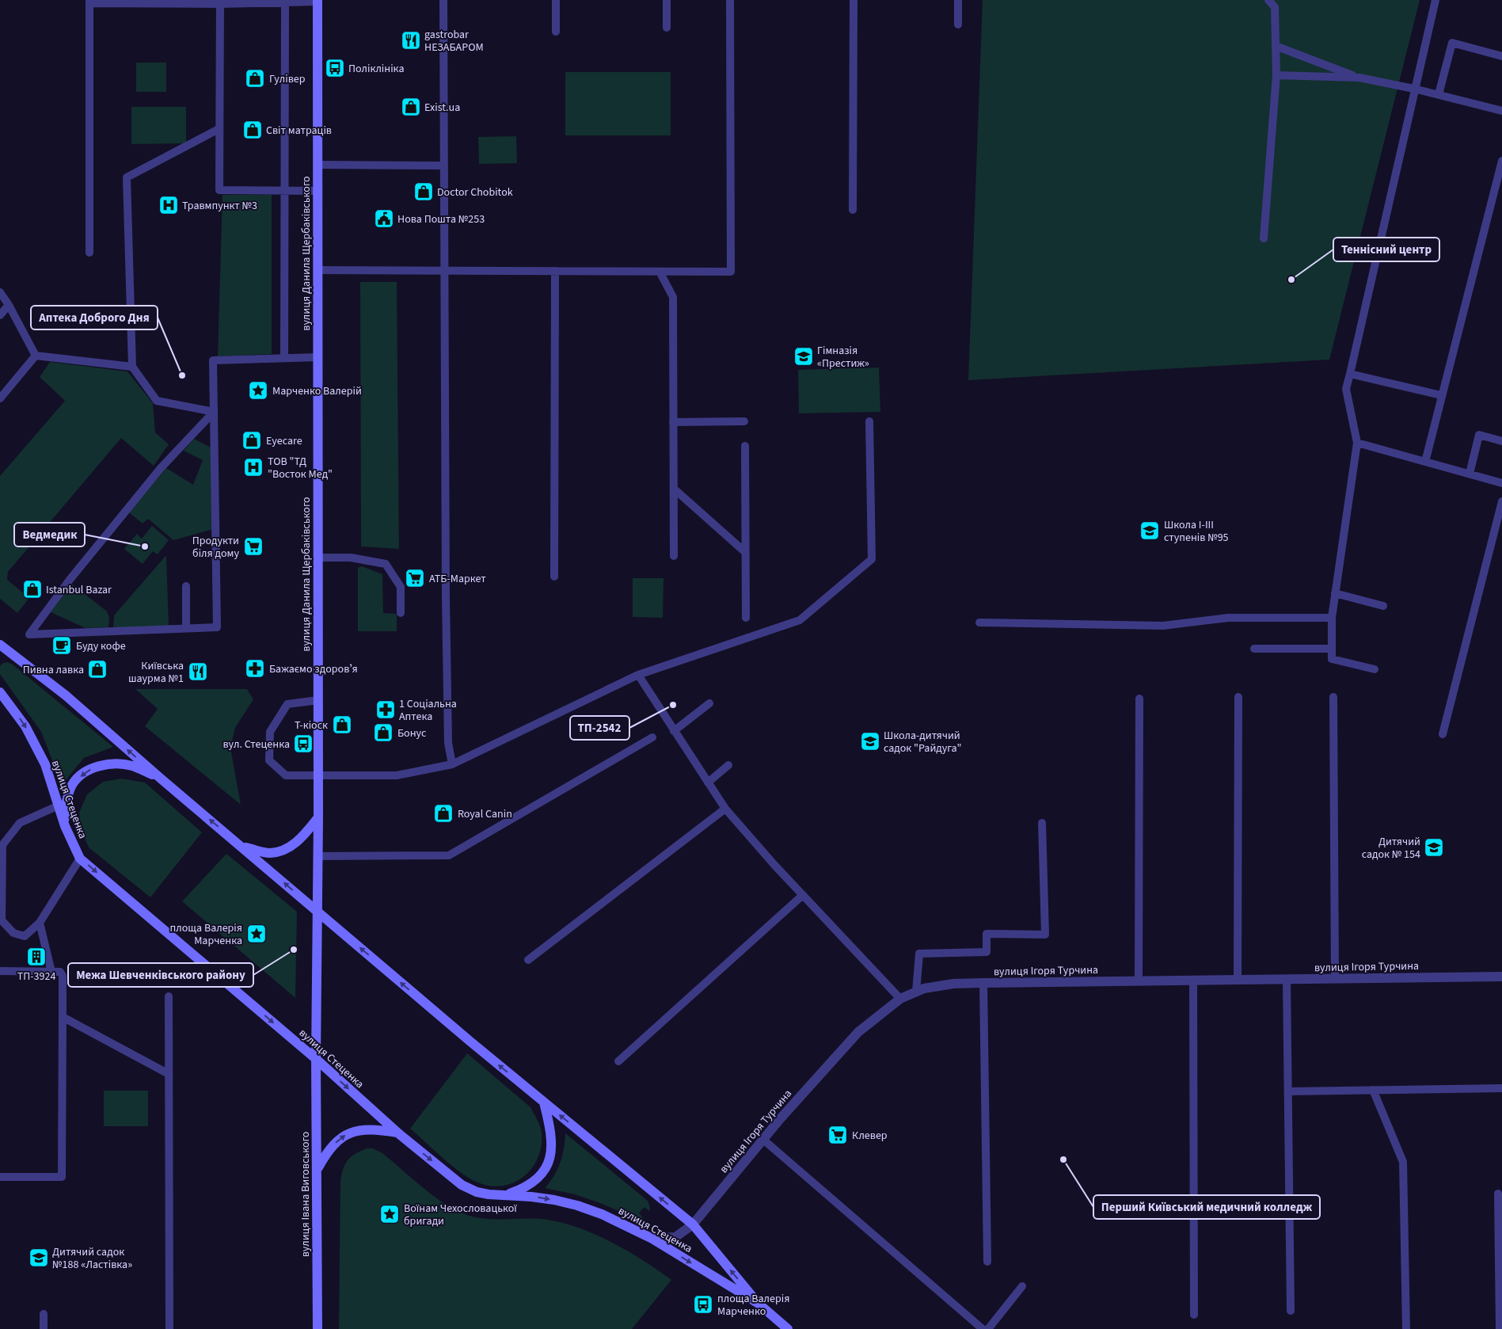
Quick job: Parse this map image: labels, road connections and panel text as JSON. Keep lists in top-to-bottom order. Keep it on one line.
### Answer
{"streets":{"main road":["вулиця Данила Щербаківського","вулиця Стеценка","вулиця Івана Виговського"],"street":["вулиця Ігоря Турчина"]},"crossings":[["вулиця Данила Щербаківського","вулиця Стеценка"],["вулиця Стеценка","вулиця Ігоря Турчина"],["вулиця Стеценка","вулиця Івана Виговського"]],"places":{"restaurant":["gastrobar НЕЗАБАРОМ","Київська шаурма №1"],"bus stop":["Поліклініка","вул. Стеценка","площа Валерія Марченко"],"shop":["Гулівер","Exist.ua","Світ матраців","Doctor Chobitok","Eyecare","Istanbul Bazar","Пивна лавка","Т-кіоск","Бонус","Royal Canin"],"hospital":["Травмпункт №3","ТОВ \"ТД \"Восток Мед\""],"public building":["Нова Пошта №253"],"other":["Теннісний центр","Аптека Доброго Дня","Ведмедик","ТП-2542","Межа Шевченківського району","Перший Київський медичний колледж"],"school or university":["Гімназія «Престиж»","Школа І-ІІІ ступенів №95","Школа-дитячий садок \"Райдуга\"","Дитячий садок № 154","Дитячий садок №188 «Ластівка»"],"place":["Марченко Валерій","площа Валерія Марченка","Воїнам Чехословацької бригади"],"supermarket":["Продукти біля дому","АТБ-Маркет","Клевер"],"cafe":["Буду кофе"],"pharmacy":["Бажаємо здоровʼя","1 Соціальна Аптека"],"building":["ТП-3924"]}}
